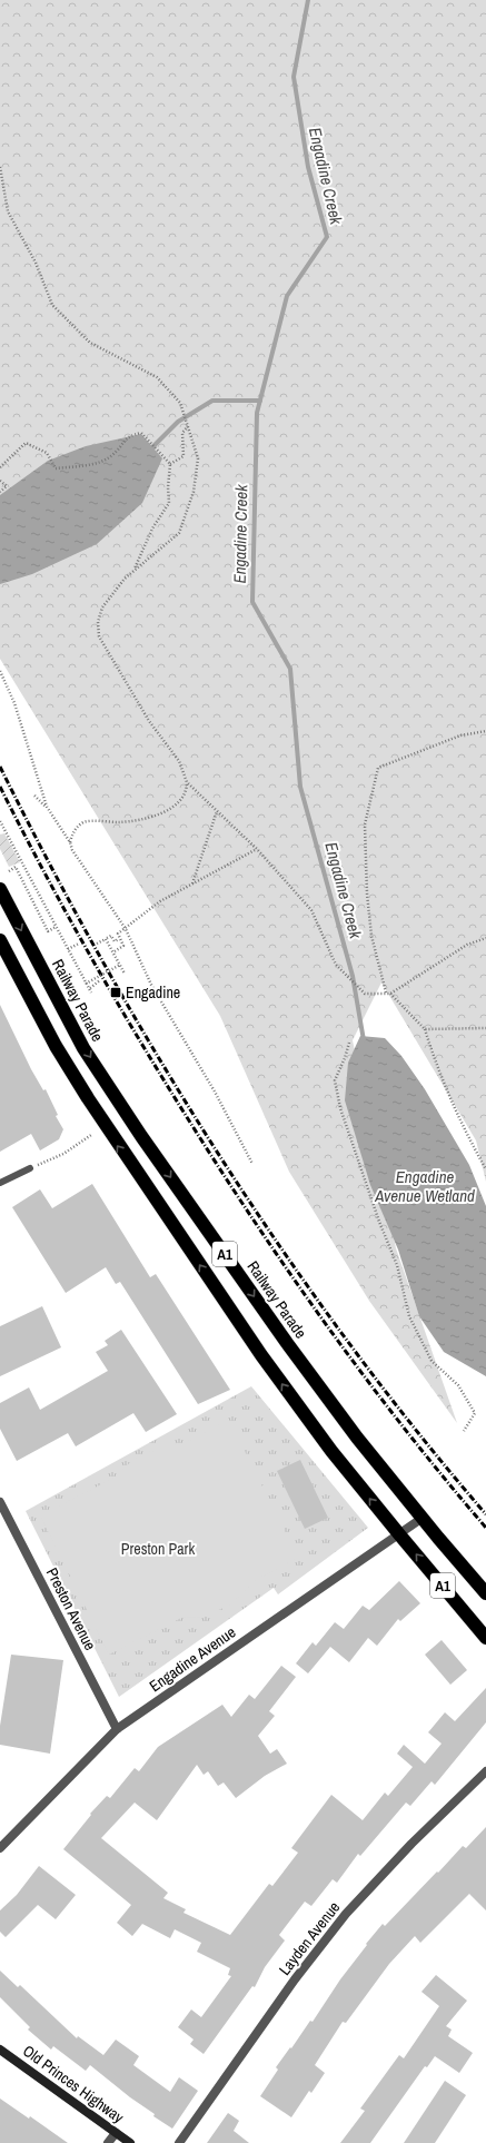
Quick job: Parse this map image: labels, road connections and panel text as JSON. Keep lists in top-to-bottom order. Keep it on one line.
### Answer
{"streets":{"highway":["Railway Parade","A1"],"street":["Preston Avenue","Engadine Avenue","Layden Avenue","Old Princes Highway"]},"crossings":[["Railway Parade","Engadine Avenue"],["A1","Engadine Avenue"],["Preston Avenue","Engadine Avenue"]],"water":["Engadine Creek","Engadine Avenue Wetland"],"parks":["Preston Park"],"places":{"transit":["Engadine"]}}
